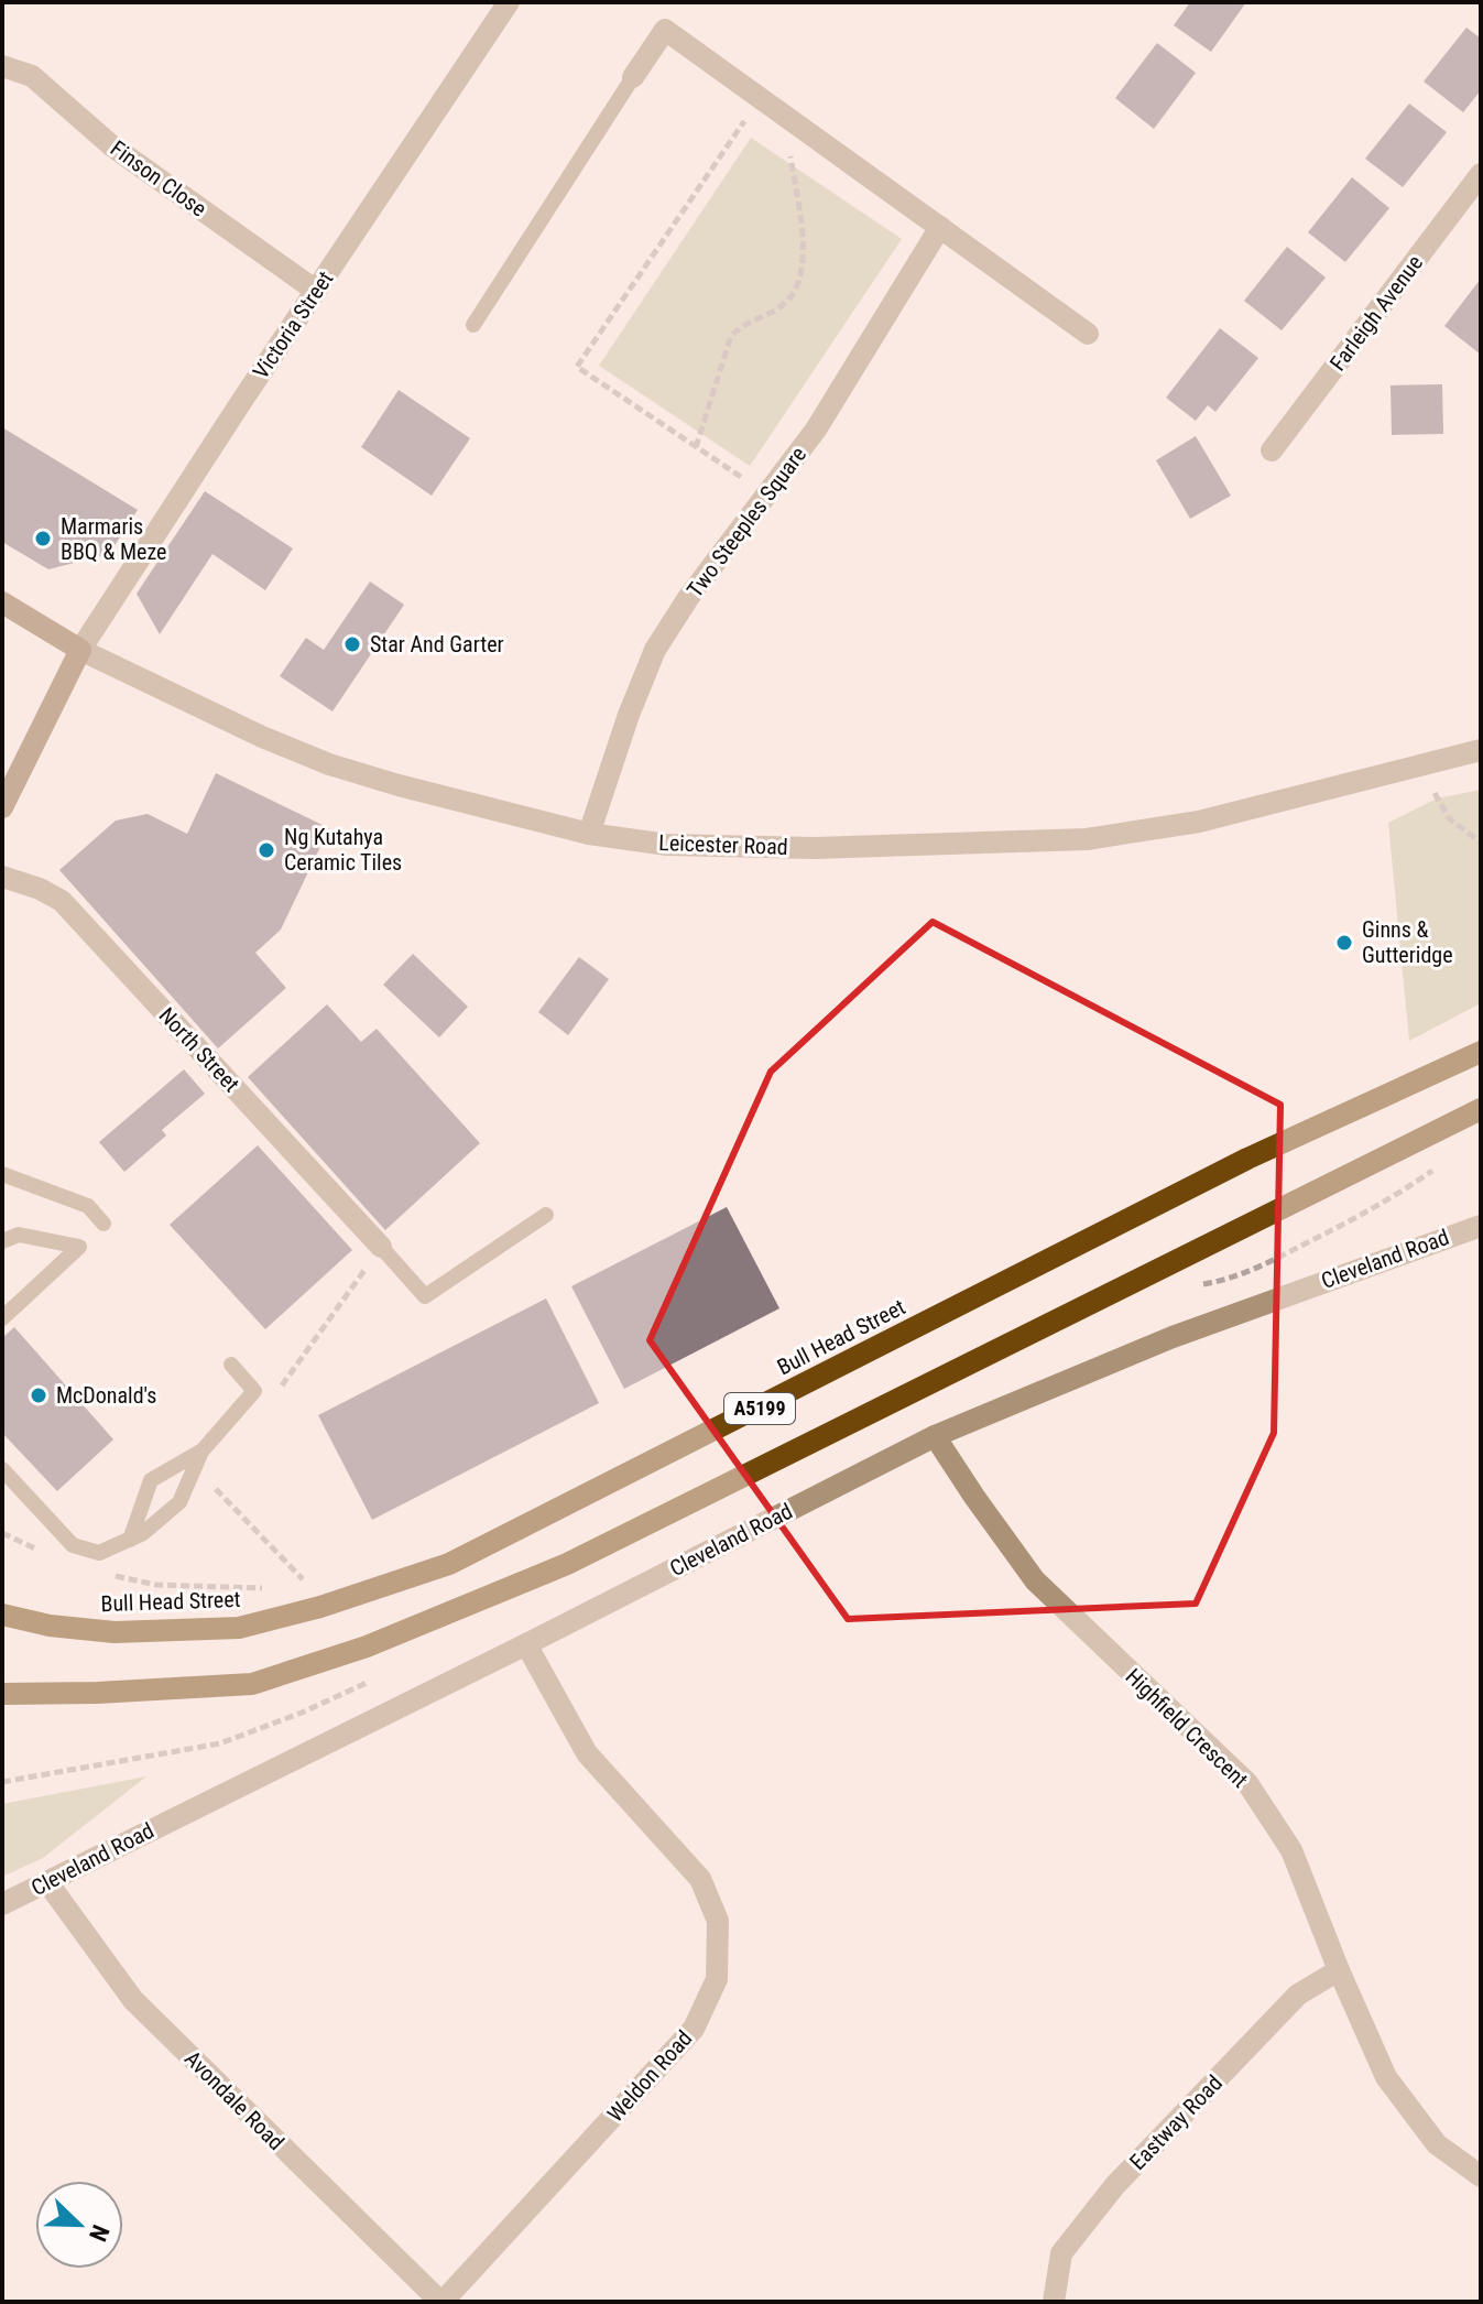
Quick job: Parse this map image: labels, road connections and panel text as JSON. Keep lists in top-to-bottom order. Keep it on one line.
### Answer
{"streets":{"main road":["Leicester Road","Bull Head Street","A5199"],"street":["Finson Close","Farleigh Avenue","Victoria Street","Two Steeples Square","North Street","Cleveland Road","Highfield Crescent","Weldon Road","Avondale Road","Eastway Road"]},"crossings":[["Finson Close","Victoria Street"],["Victoria Street","Leicester Road"],["Two Steeples Square","Leicester Road"],["Cleveland Road","Highfield Crescent"],["Cleveland Road","Weldon Road"],["Cleveland Road","Avondale Road"],["Highfield Crescent","Eastway Road"],["Weldon Road","Avondale Road"]],"places":["Marmaris BBQ & Meze","Star And Garter","Ng Kutahya Ceramic Tiles","Ginns & Gutteridge","McDonald's"],"north":"bottom right"}
